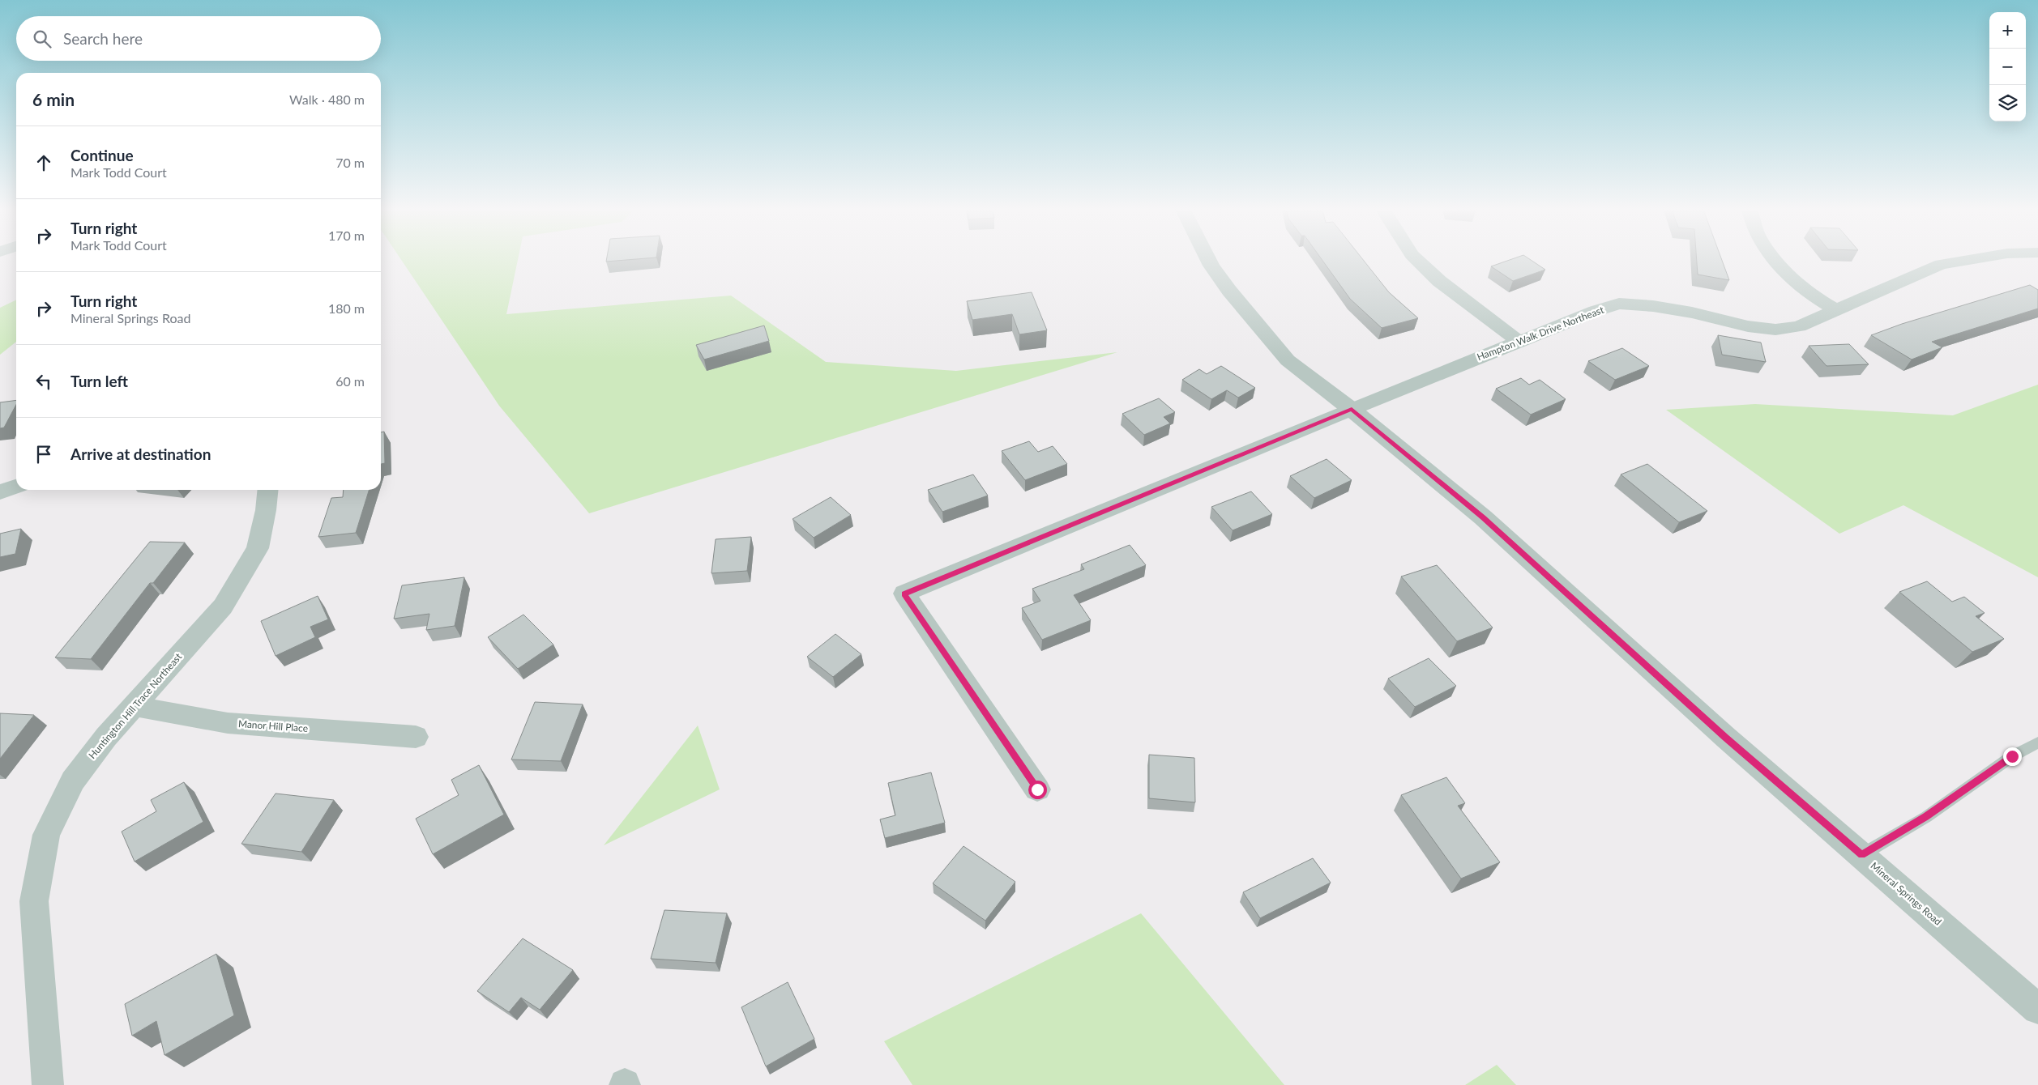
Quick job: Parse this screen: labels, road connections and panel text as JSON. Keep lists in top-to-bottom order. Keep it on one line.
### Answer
{"streets":{"street":["Hampton Walk Drive Northeast","Huntington Hill Trace Northeast","Manor Hill Place","Mineral Springs Road"]},"crossings":[["Hampton Walk Drive Northeast","Mineral Springs Road"],["Huntington Hill Trace Northeast","Manor Hill Place"]],"page":{"map_buttons":["+","−"],"search":"Search here","heading":["6 min","Walk · 480 m"],"list":[["Continue","Mark Todd Court","70 m"],["Turn right","Mark Todd Court","170 m"],["Turn right","Mineral Springs Road","180 m"],["Turn left","60 m"],"Arrive at destination"]}}
